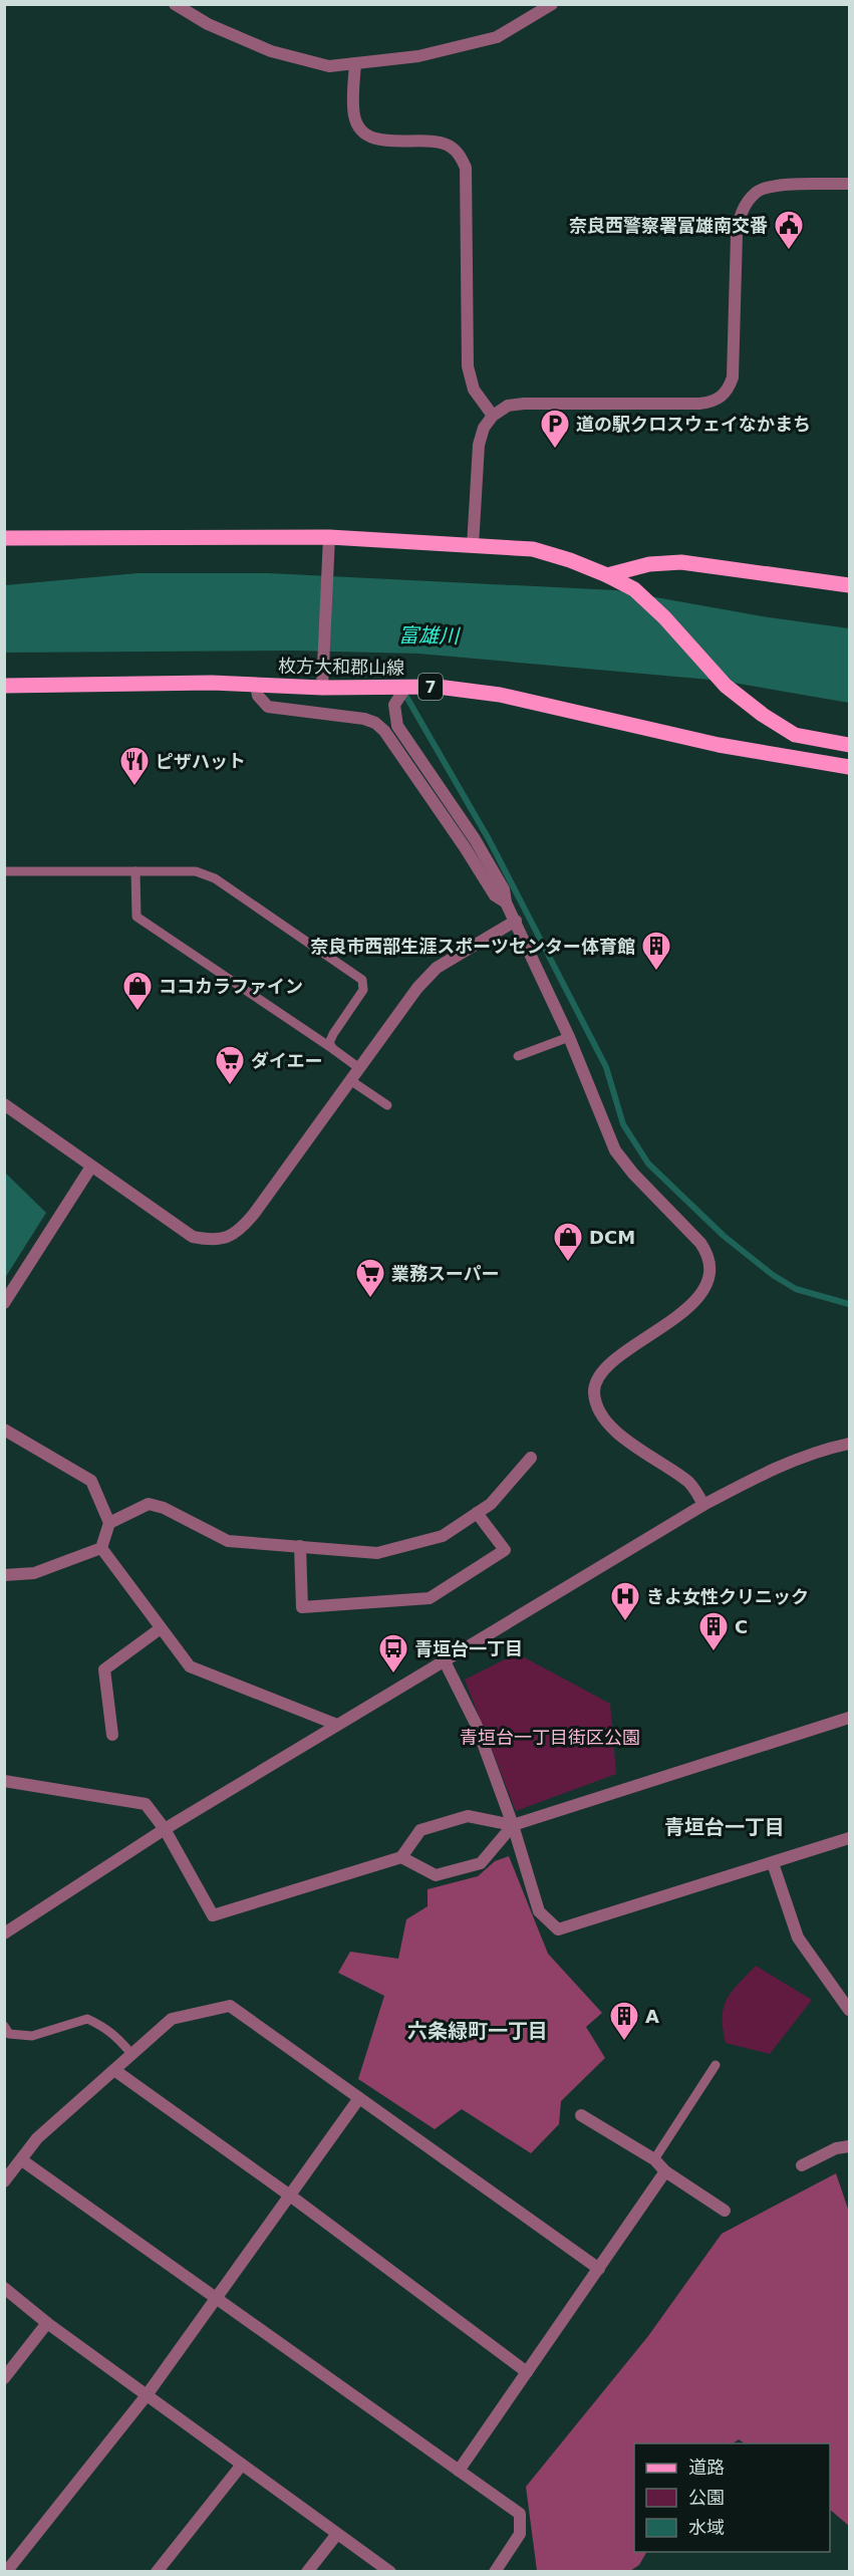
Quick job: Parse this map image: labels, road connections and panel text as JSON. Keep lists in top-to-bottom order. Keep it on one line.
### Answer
{"streets":{"main road":["枚方大和郡山線","7"]},"districts":["青垣台一丁目","六条緑町一丁目"],"water":["富雄川"],"parks":["青垣台一丁目街区公園"],"places":{"public building":["奈良西警察署富雄南交番"],"parking":["道の駅クロスウェイなかまち"],"restaurant":["ピザハット"],"building":["奈良市西部生涯スポーツセンター体育館","C","A"],"shop":["ココカラファイン","DCM"],"supermarket":["ダイエー","業務スーパー"],"hospital":["きよ女性クリニック"],"bus stop":["青垣台一丁目"]},"legend":["道路","公園","水域"]}
